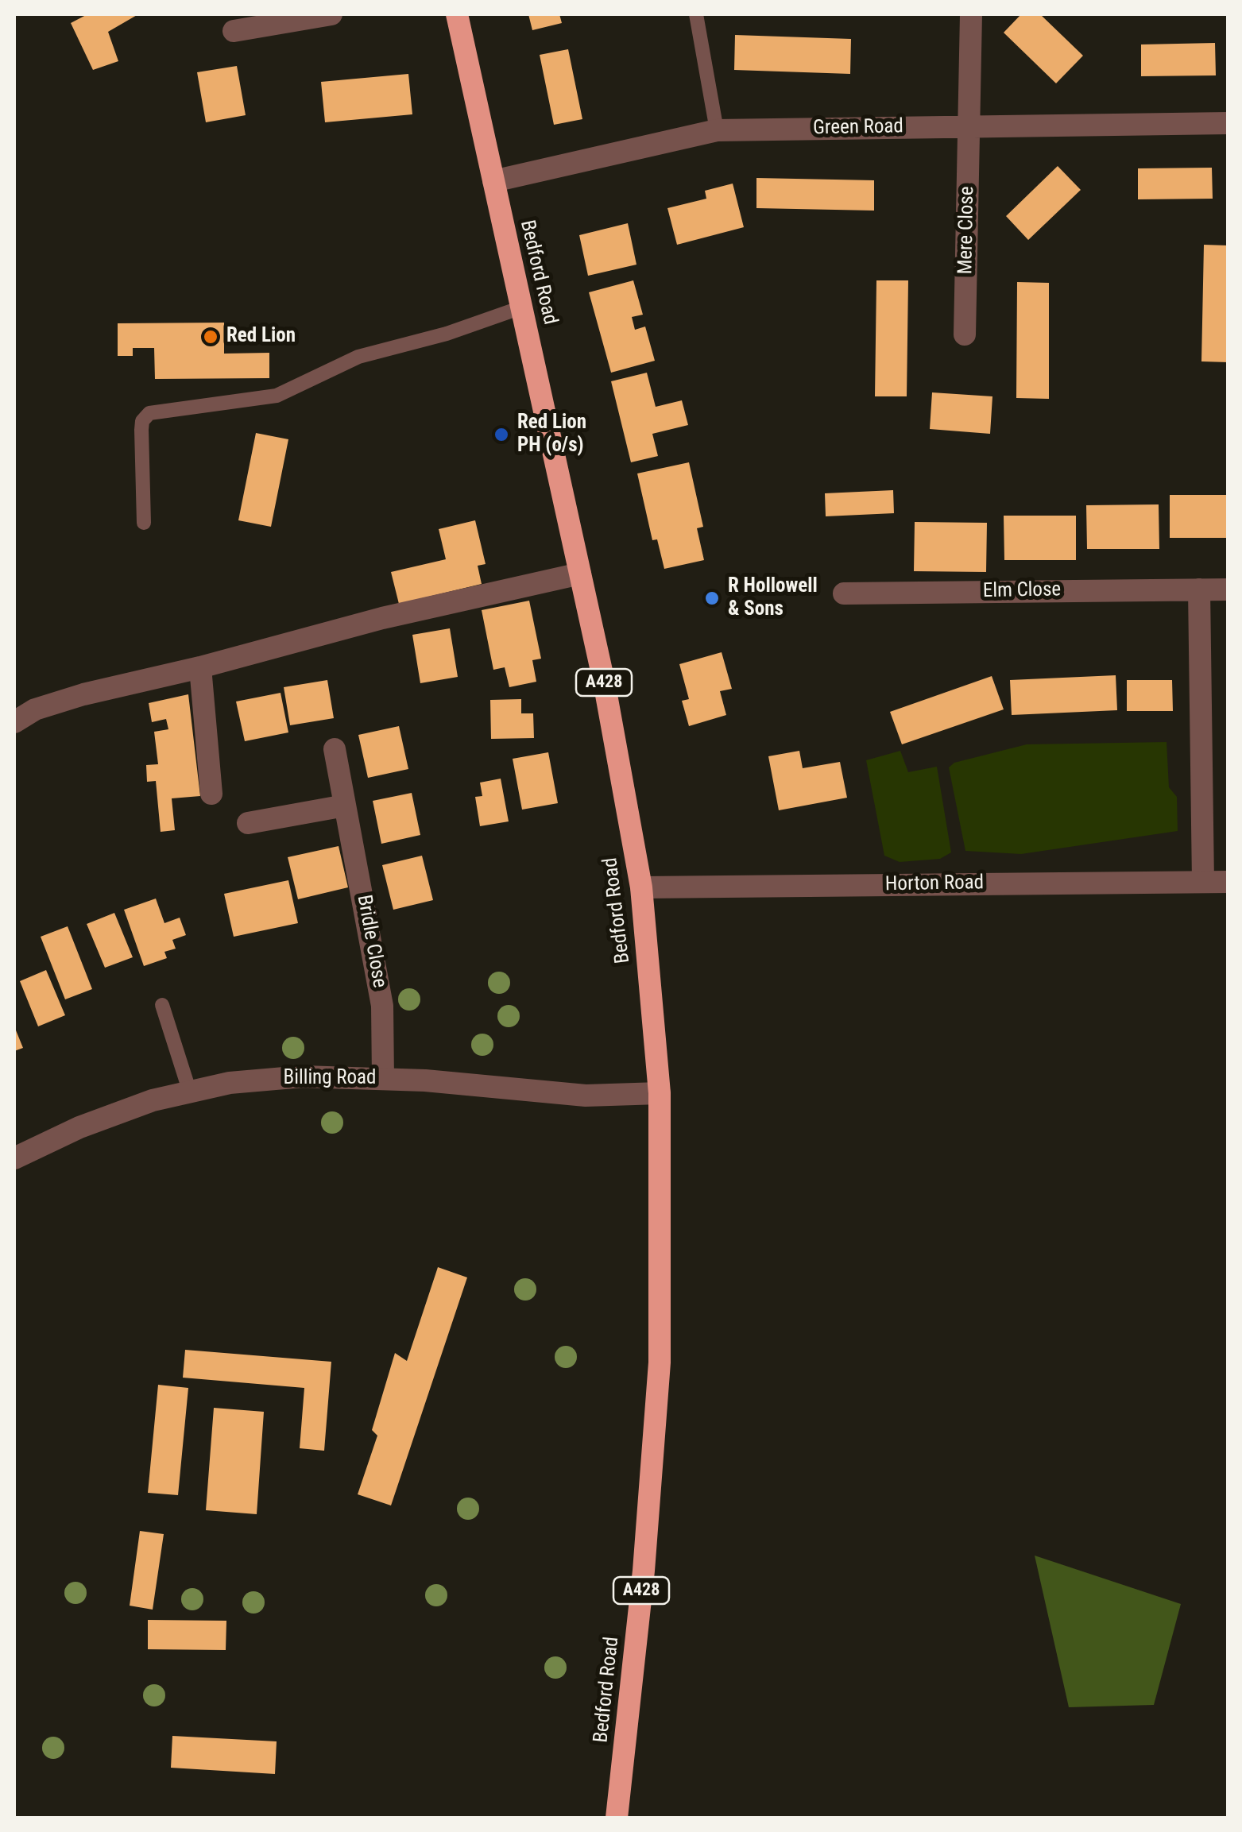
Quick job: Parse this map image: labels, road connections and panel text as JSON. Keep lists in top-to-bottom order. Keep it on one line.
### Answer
{"streets":{"highway":["Bedford Road","A428"],"street":["Green Road","Mere Close","Elm Close","Horton Road","Bridle Close","Billing Road"]},"crossings":[["Green Road","Mere Close"],["Green Road","Bedford Road"],["Bedford Road","Horton Road"],["Bedford Road","Billing Road"],["Bridle Close","Billing Road"]],"places":["Red Lion","Red Lion PH (o/s)","R Hollowell & Sons"]}
